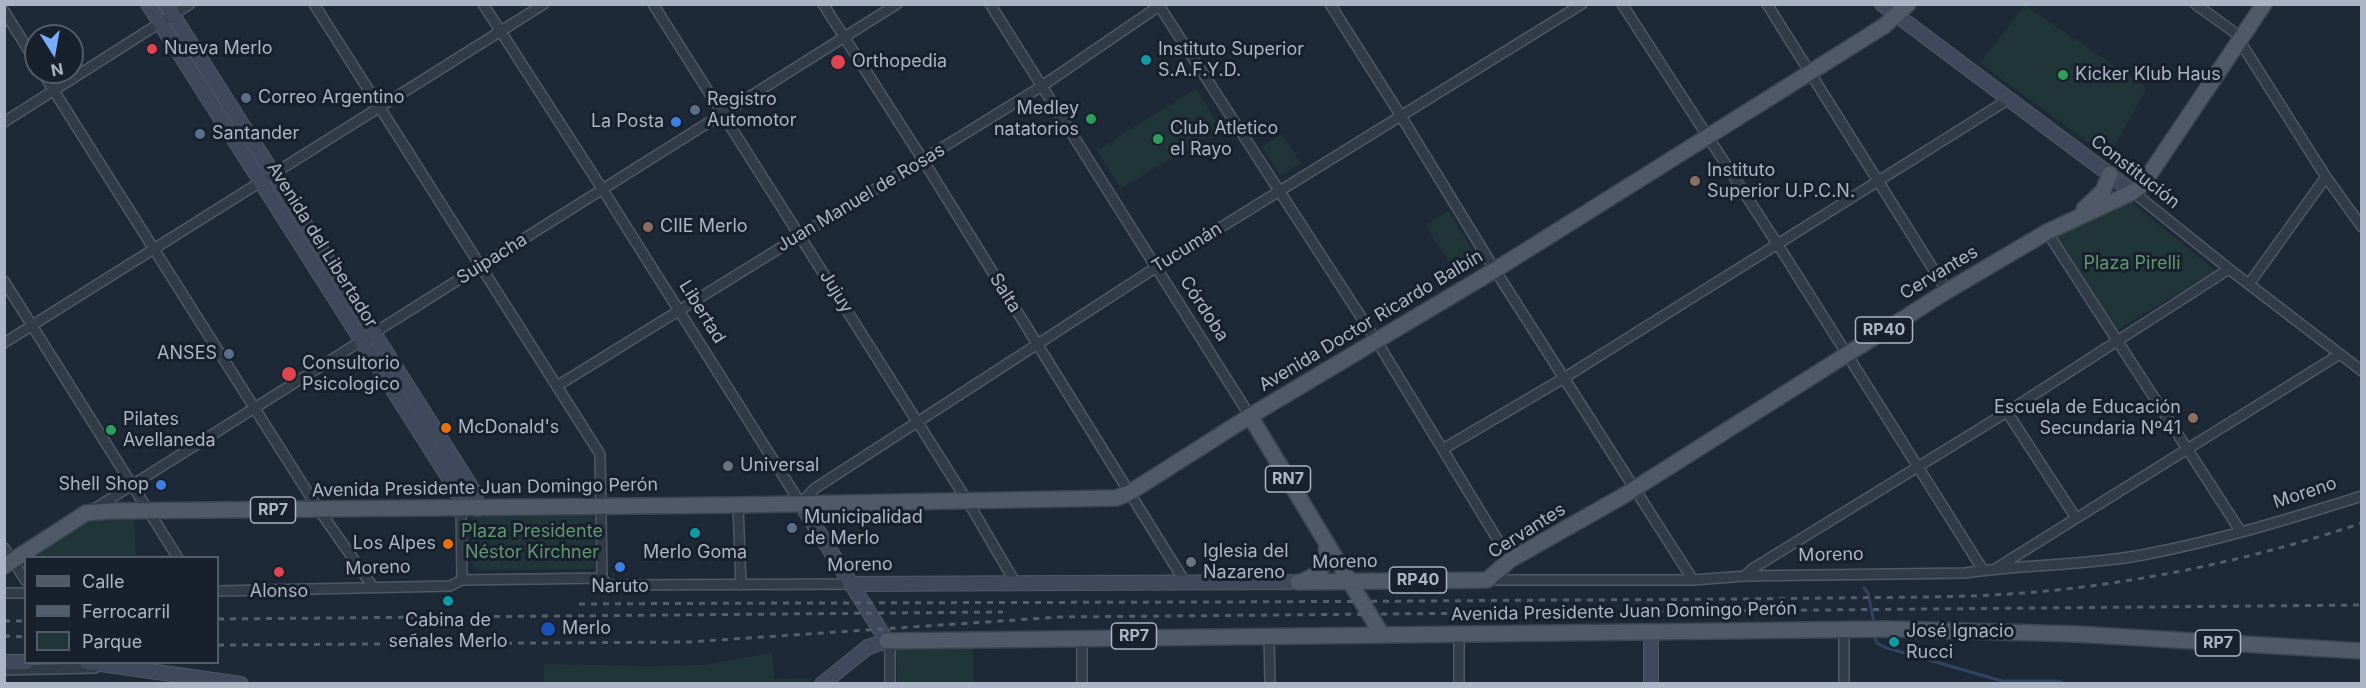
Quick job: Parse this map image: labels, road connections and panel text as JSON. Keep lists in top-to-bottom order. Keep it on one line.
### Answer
{"streets":{"main road":["Constitución","Avenida del Libertador","Cervantes","Córdoba","Libertad","Avenida Doctor Ricardo Balbín","RP40","RN7","Avenida Presidente Juan Domingo Perón","Moreno","RP7"],"street":["Juan Manuel de Rosas","Tucumán","Suipacha","Jujuy","Salta"]},"crossings":[["Constitución","Cervantes"],["Constitución","Avenida Doctor Ricardo Balbín"],["Juan Manuel de Rosas","Jujuy"],["Juan Manuel de Rosas","Salta"],["Juan Manuel de Rosas","Córdoba"],["Juan Manuel de Rosas","Libertad"],["Avenida del Libertador","Suipacha"],["Avenida del Libertador","Avenida Presidente Juan Domingo Perón"],["Avenida del Libertador","Moreno"],["Tucumán","Jujuy"],["Tucumán","Salta"],["Tucumán","Córdoba"],["Tucumán","Libertad"],["Tucumán","Avenida Doctor Ricardo Balbín"],["Tucumán","Avenida Presidente Juan Domingo Perón"],["Suipacha","Jujuy"],["Suipacha","Salta"],["Suipacha","Libertad"],["Suipacha","Avenida Presidente Juan Domingo Perón"],["Cervantes","Moreno"],["Jujuy","Avenida Doctor Ricardo Balbín"],["Jujuy","Moreno"],["Salta","Avenida Doctor Ricardo Balbín"],["Salta","Moreno"],["Córdoba","Avenida Doctor Ricardo Balbín"],["Córdoba","Avenida Presidente Juan Domingo Perón"],["Córdoba","Moreno"],["Libertad","Avenida Doctor Ricardo Balbín"],["Libertad","Avenida Presidente Juan Domingo Perón"],["Libertad","Moreno"],["Avenida Doctor Ricardo Balbín","Avenida Presidente Juan Domingo Perón"]],"parks":["Plaza Pirelli","Plaza Presidente Néstor Kirchner"],"places":["Nueva Merlo","Instituto Superior S.A.F.Y.D.","Orthopedia","Kicker Klub Haus","Correo Argentino","Registro Automotor","Medley natatorios","La Posta","Santander","Club Atletico el Rayo","Instituto Superior U.P.C.N.","CIIE Merlo","ANSES","Consultorio Psicologico","Escuela de Educación Secundaria Nº41","McDonald's","Pilates Avellaneda","Universal","Shell Shop","Municipalidad de Merlo","Merlo Goma","Los Alpes","Iglesia del Nazareno","Naruto","Alonso","Cabina de señales Merlo","Merlo","José Ignacio Rucci"],"legend":["Calle","Ferrocarril","Parque"],"north":"bottom"}
